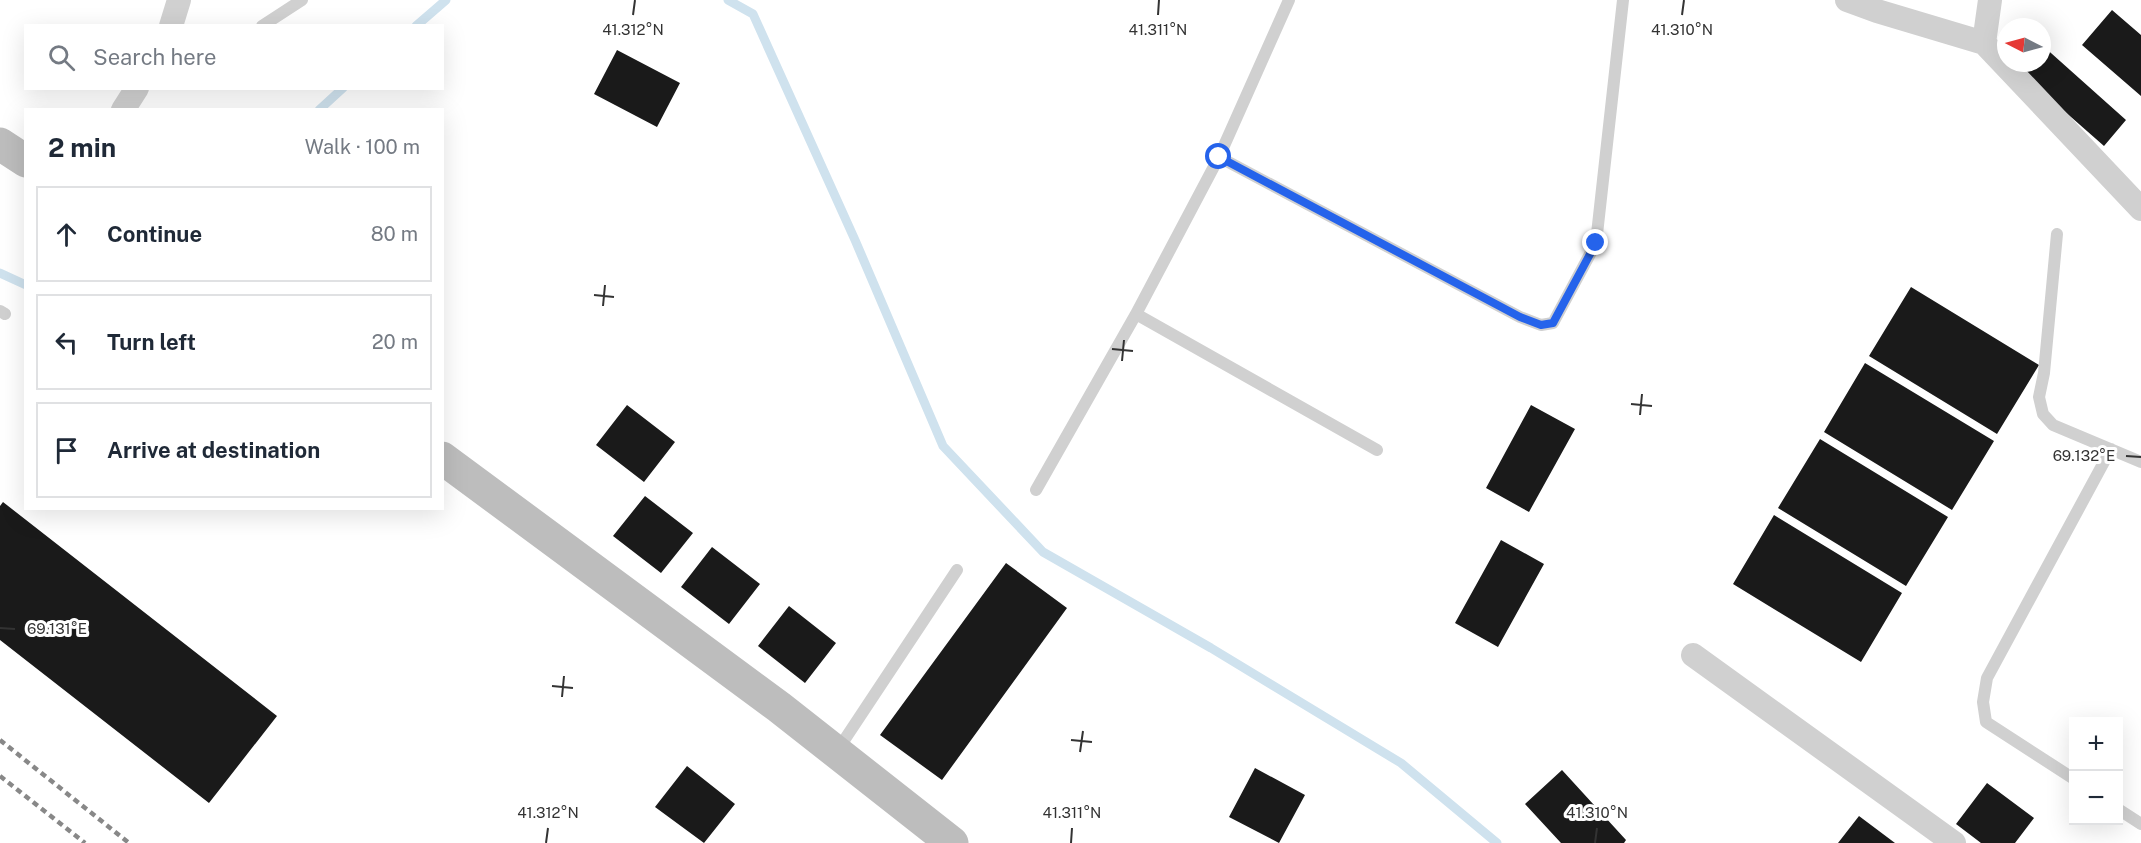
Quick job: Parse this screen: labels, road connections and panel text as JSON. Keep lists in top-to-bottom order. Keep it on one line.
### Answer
{"north":"left","page":{"search":"Search here","heading":["2 min","Walk · 100 m"],"list":[["Continue","80 m"],["Turn left","20 m"],"Arrive at destination"],"map_buttons":["+","−"]},"coordinates":["41.312°N","41.311°N","41.310°N","69.132°E","69.131°E"]}
